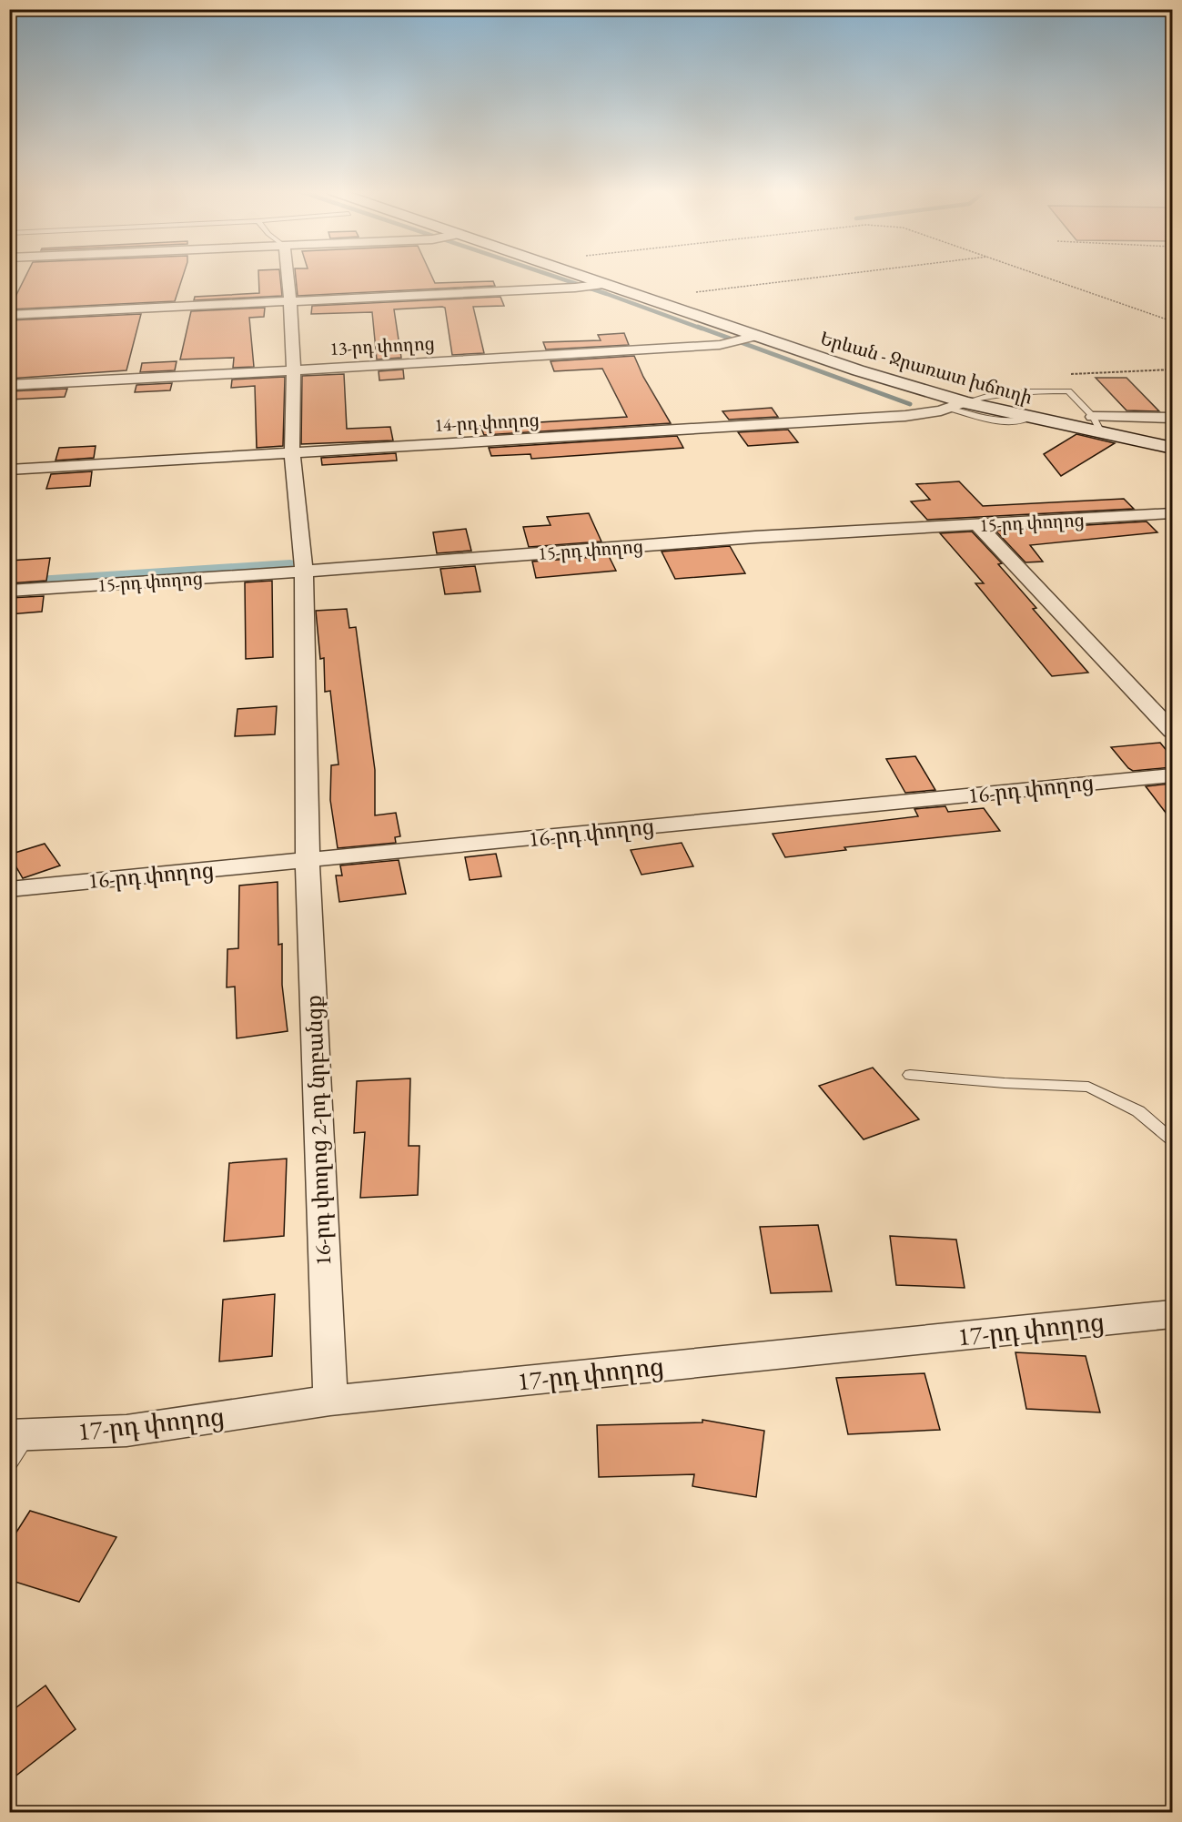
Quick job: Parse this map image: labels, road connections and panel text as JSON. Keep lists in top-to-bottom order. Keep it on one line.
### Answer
{"streets":{"main road":["Երևան - Ջրառատ խճուղի"],"street":["13-րդ փողոց","14-րդ փողոց","15-րդ փողոց","16-րդ փողոց","16-րդ փողոց 2-րդ նրբանցք","17-րդ փողոց"]},"crossings":[["13-րդ փողոց","Երևան - Ջրառատ խճուղի"],["13-րդ փողոց","16-րդ փողոց 2-րդ նրբանցք"],["Երևան - Ջրառատ խճուղի","14-րդ փողոց"],["14-րդ փողոց","16-րդ փողոց 2-րդ նրբանցք"],["15-րդ փողոց","16-րդ փողոց 2-րդ նրբանցք"],["16-րդ փողոց","16-րդ փողոց 2-րդ նրբանցք"],["16-րդ փողոց 2-րդ նրբանցք","17-րդ փողոց"]]}
